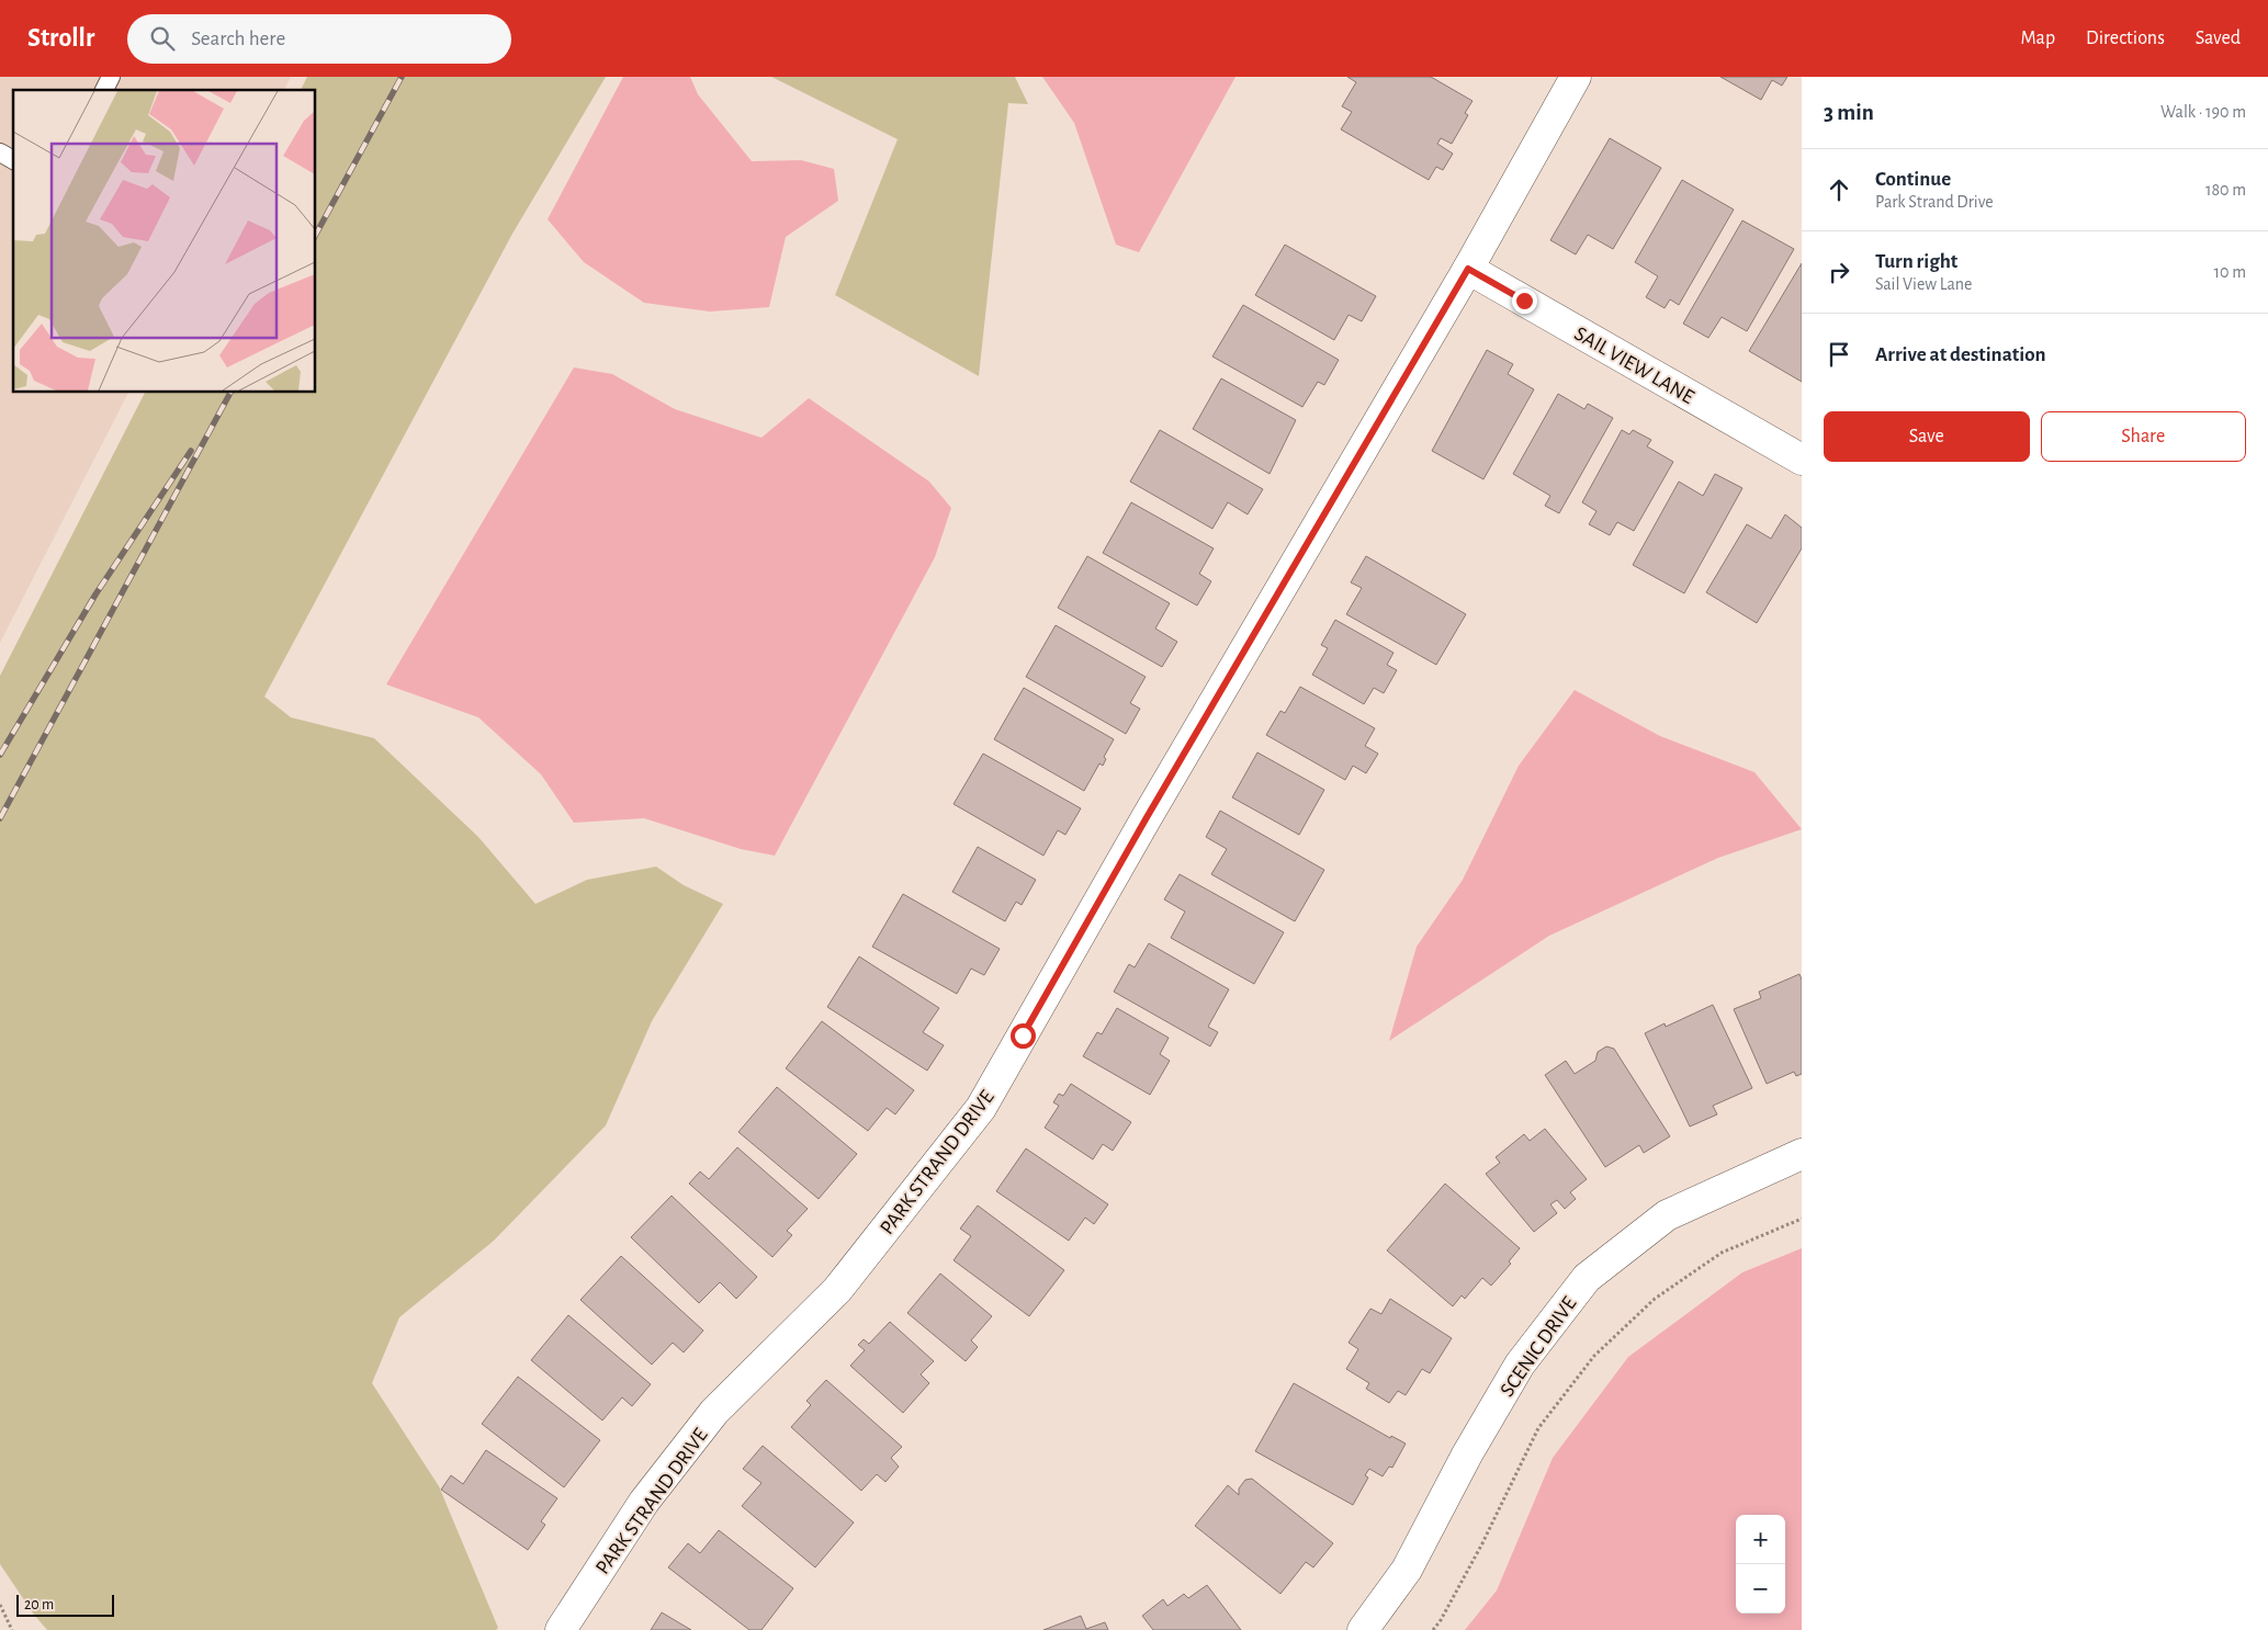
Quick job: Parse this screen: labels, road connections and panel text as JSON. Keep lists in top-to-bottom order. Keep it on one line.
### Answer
{"streets":{"street":["SAIL VIEW LANE","PARK STRAND DRIVE","SCENIC DRIVE"]},"crossings":[["SAIL VIEW LANE","PARK STRAND DRIVE"]],"scale_bar":"20 m","page":{"header":"Strollr","search":"Search here","nav":["Map","Directions","Saved"],"heading":["3 min","Walk · 190 m"],"list":[["Continue","Park Strand Drive","180 m"],["Turn right","Sail View Lane","10 m"],"Arrive at destination"],"buttons":["Save","Share"],"map_buttons":["+","−"],"scale":"20 m"}}
